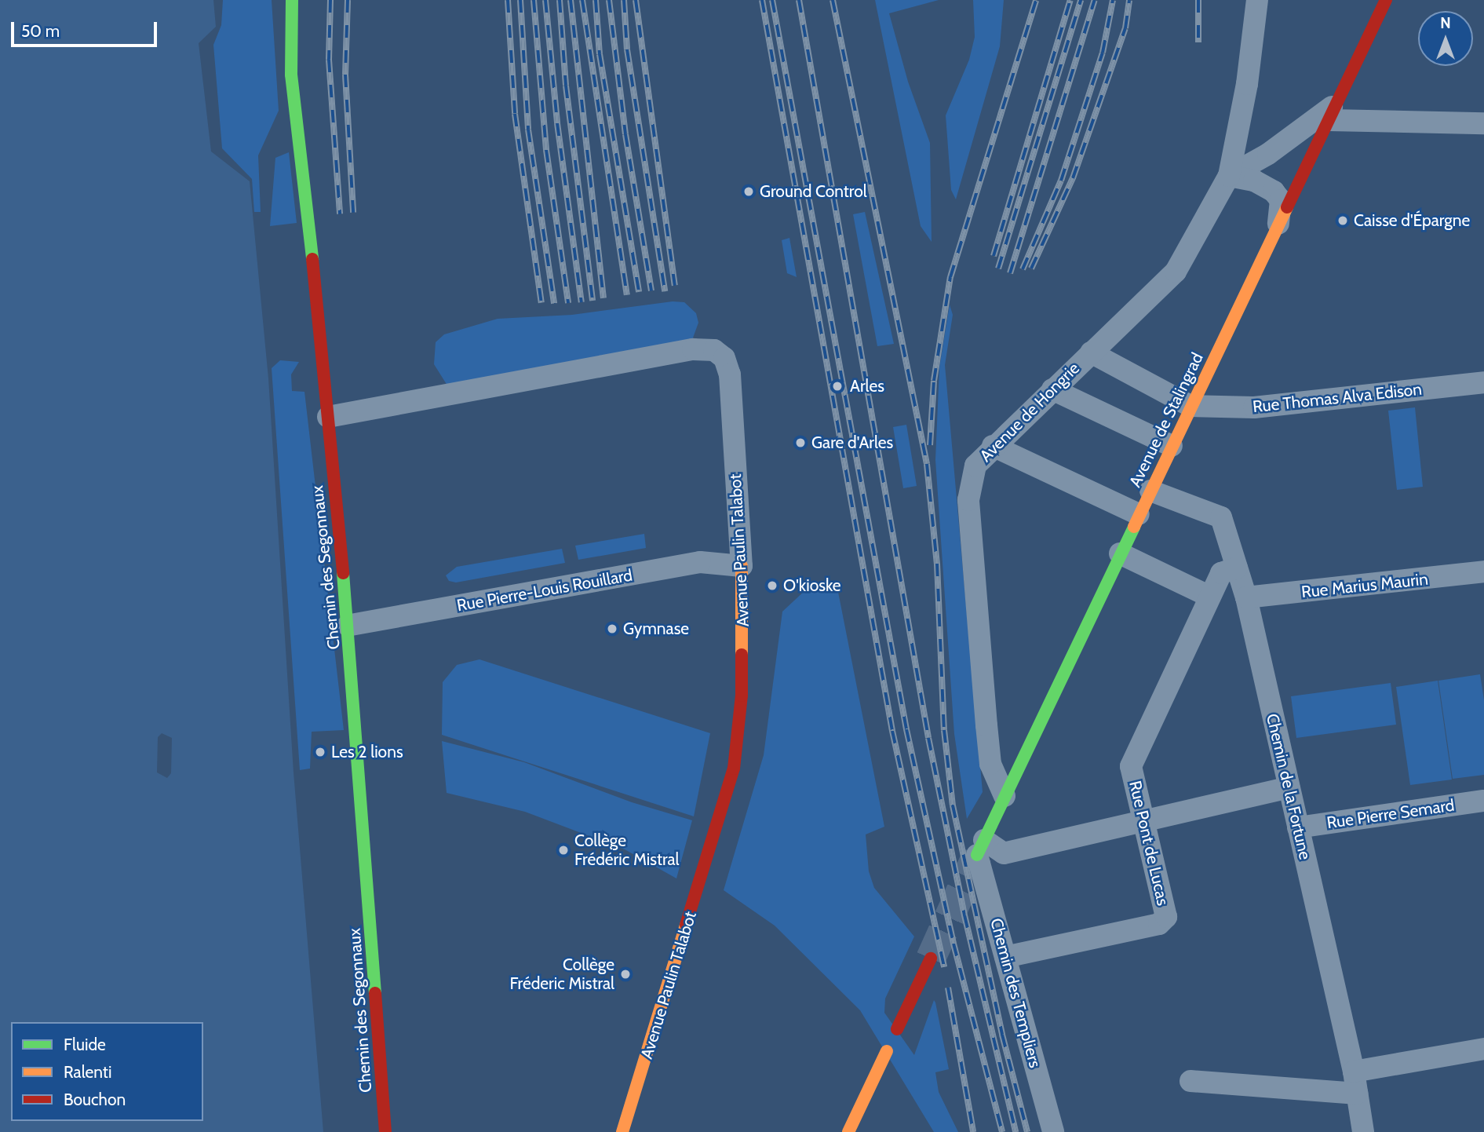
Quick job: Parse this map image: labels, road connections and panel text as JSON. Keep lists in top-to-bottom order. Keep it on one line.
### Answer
{"streets":{"street":["Rue Thomas Alva Edison","Avenue de Hongrie","Avenue de Stalingrad","Avenue Paulin Talabot","Chemin des Segonnaux","Rue Marius Maurin","Rue Pierre-Louis Rouillard","Chemin de la Fortune","Rue Pierre Semard","Rue Pont de Lucas","Chemin des Templiers"]},"crossings":[["Rue Thomas Alva Edison","Avenue de Stalingrad"],["Avenue de Hongrie","Avenue de Stalingrad"],["Avenue de Stalingrad","Chemin de la Fortune"],["Avenue de Stalingrad","Chemin des Templiers"],["Avenue Paulin Talabot","Chemin des Segonnaux"],["Avenue Paulin Talabot","Rue Pierre-Louis Rouillard"],["Chemin des Segonnaux","Rue Pierre-Louis Rouillard"],["Rue Marius Maurin","Chemin de la Fortune"],["Chemin de la Fortune","Rue Pierre Semard"],["Chemin de la Fortune","Rue Pont de Lucas"],["Rue Pont de Lucas","Chemin des Templiers"]],"places":["Ground Control","Caisse d'Épargne","Arles","Gare d'Arles","O'kioske","Gymnase","Les 2 lions","Collège Frédéric Mistral","Collège Fréderic Mistral"],"legend":["Fluide","Ralenti","Bouchon"],"scale_bar":"50 m","north":"top"}
